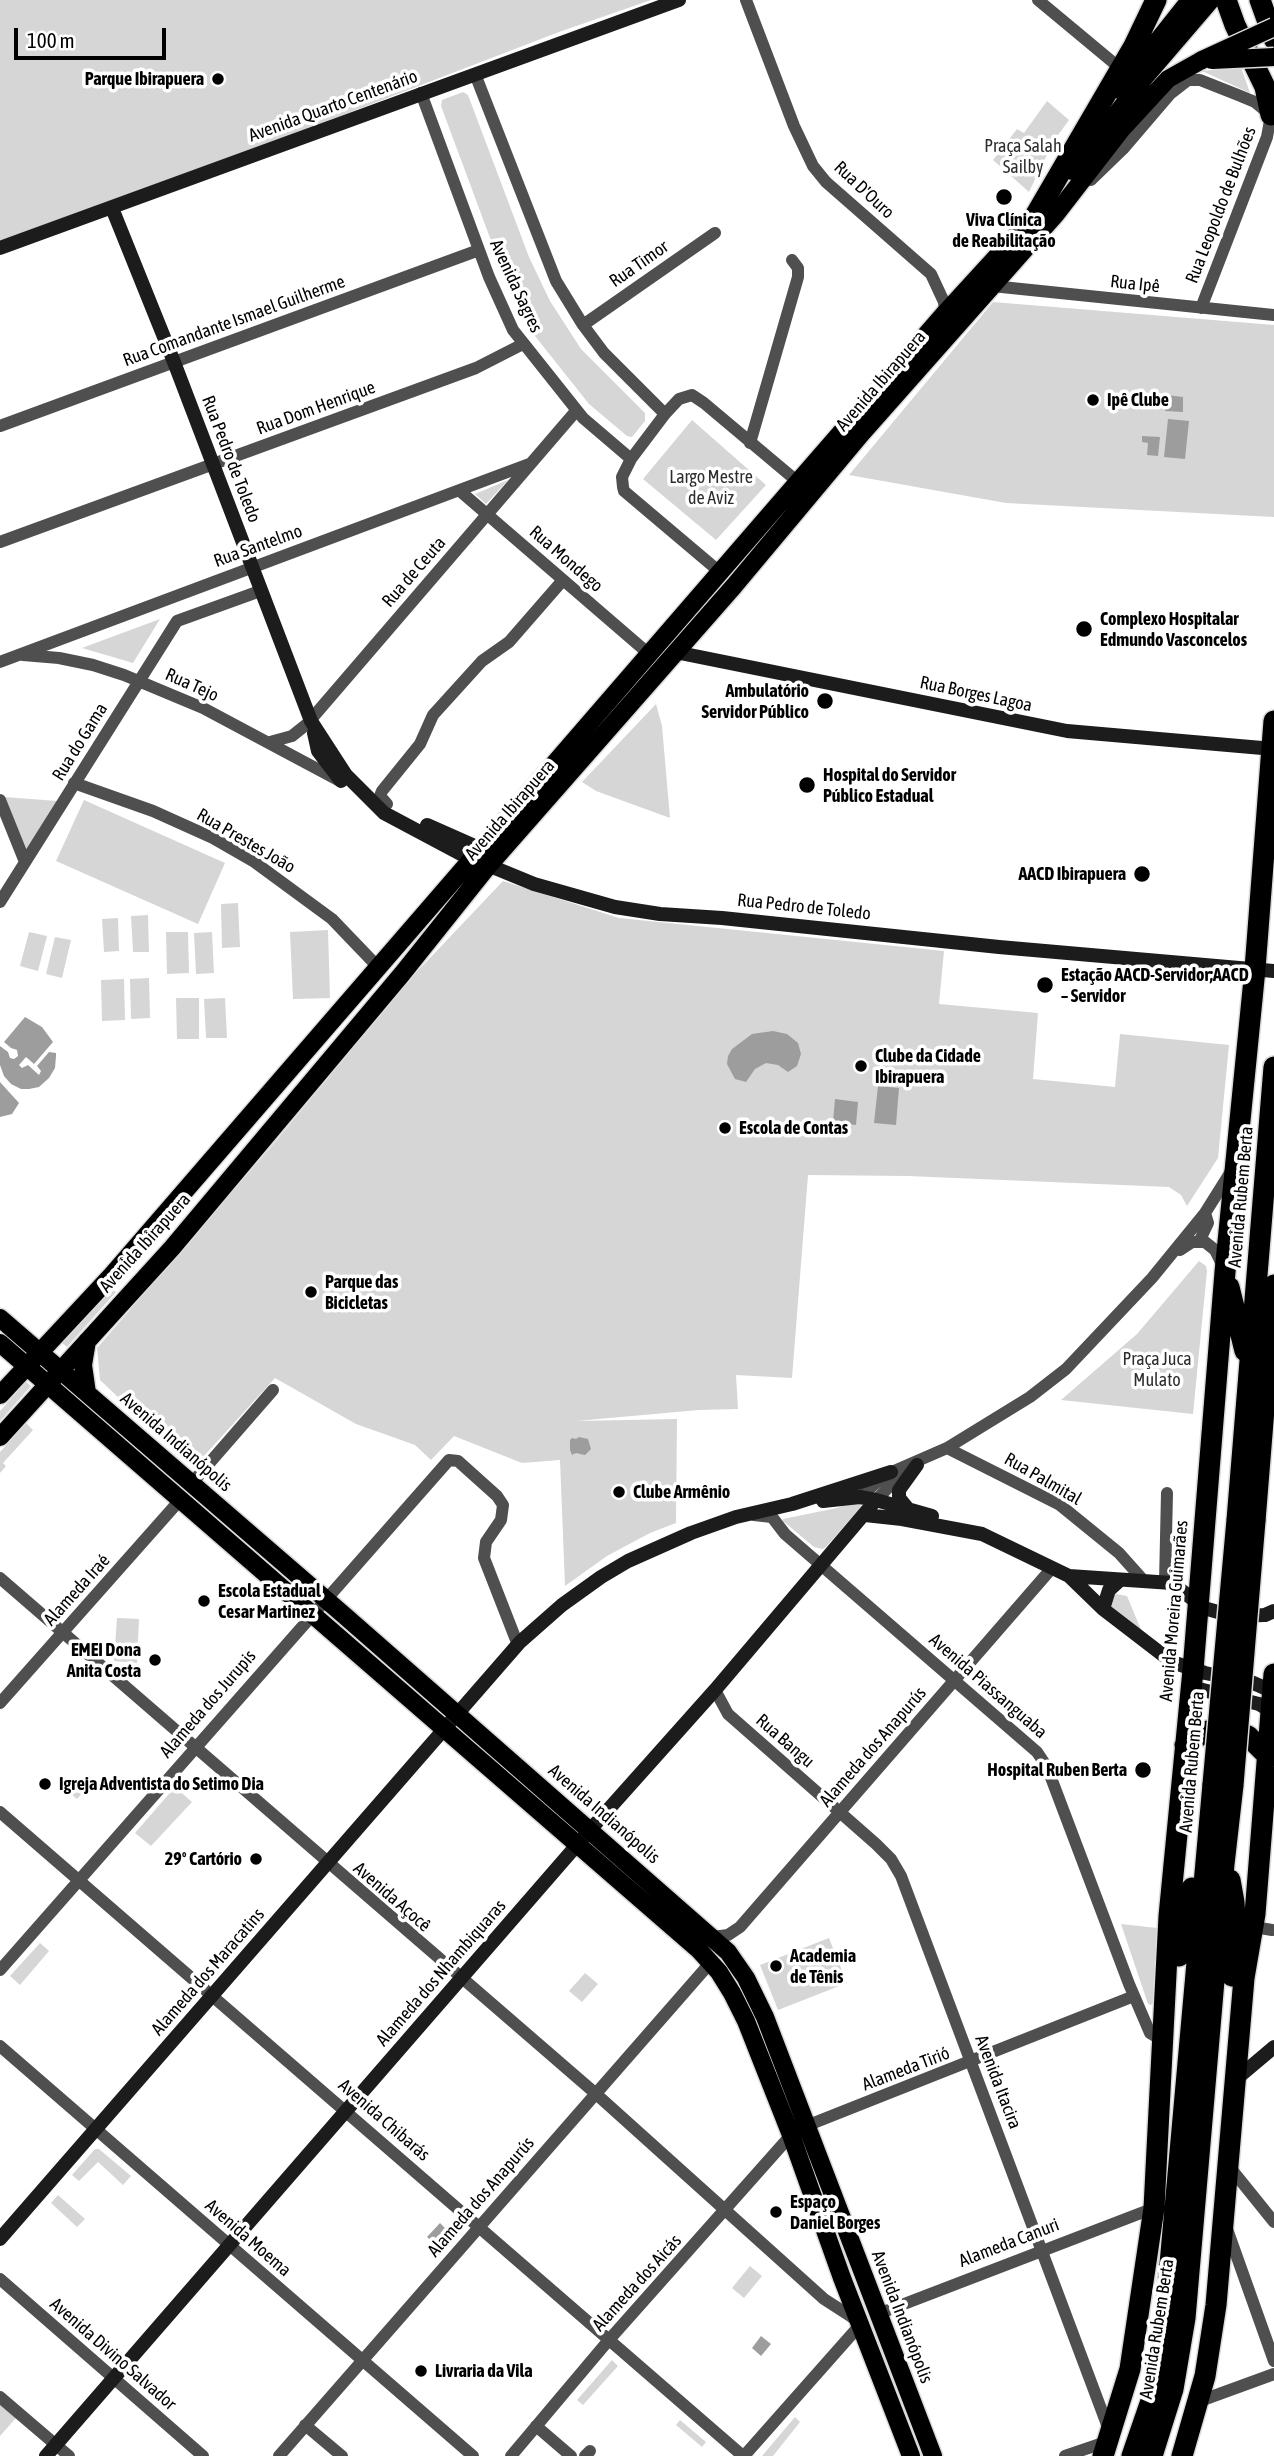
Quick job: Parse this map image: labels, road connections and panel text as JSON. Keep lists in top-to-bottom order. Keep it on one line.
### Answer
{"streets":{"highway":["Avenida Rubem Berta","Avenida Moreira Guimarães"],"main road":["Avenida Ibirapuera","Avenida Indianópolis"],"street":["Avenida Quarto Centenário","Rua D'Ouro","Rua Leopoldo de Bulhões","Rua Timor","Rua Ipê","Avenida Sagres","Rua Comandante Ismael Guilherme","Rua Dom Henrique","Rua Pedro de Toledo","Rua Santelmo","Rua Mondego","Rua de Ceuta","Rua Tejo","Rua Borges Lagoa","Rua do Gama","Rua Prestes João","Rua Palmital","Alameda Iraé","Avenida Piassanguaba","Alameda dos Jurupis","Rua Bangu","Alameda dos Anapurús","Avenida Açocê","Alameda dos Maracatins","Alameda dos Nhambiquaras","Alameda Tirió","Avenida Itacira","Avenida Chibarás","Avenida Moema","Alameda Canuri","Alameda dos Aicás","Avenida Divino Salvador"]},"crossings":[["Avenida Quarto Centenário","Avenida Sagres"],["Avenida Quarto Centenário","Rua Pedro de Toledo"],["Rua D'Ouro","Avenida Ibirapuera"],["Rua Leopoldo de Bulhões","Rua Ipê"],["Rua Ipê","Avenida Ibirapuera"],["Avenida Sagres","Rua Comandante Ismael Guilherme"],["Avenida Sagres","Rua Dom Henrique"],["Avenida Sagres","Rua de Ceuta"],["Rua Comandante Ismael Guilherme","Rua Pedro de Toledo"],["Avenida Ibirapuera","Rua Pedro de Toledo"],["Avenida Ibirapuera","Rua Mondego"],["Avenida Ibirapuera","Rua Borges Lagoa"],["Avenida Ibirapuera","Rua Prestes João"],["Avenida Ibirapuera","Avenida Indianópolis"],["Rua Dom Henrique","Rua Pedro de Toledo"],["Rua Pedro de Toledo","Rua Santelmo"],["Rua Pedro de Toledo","Rua de Ceuta"],["Rua Pedro de Toledo","Rua Tejo"],["Rua Pedro de Toledo","Avenida Moreira Guimarães"],["Rua Santelmo","Rua Mondego"],["Rua Santelmo","Rua de Ceuta"],["Rua Santelmo","Rua Tejo"],["Rua Mondego","Rua de Ceuta"],["Rua de Ceuta","Rua Tejo"],["Rua Tejo","Rua do Gama"],["Rua Borges Lagoa","Avenida Moreira Guimarães"],["Rua do Gama","Rua Prestes João"],["Avenida Rubem Berta","Avenida Moreira Guimarães"],["Avenida Rubem Berta","Avenida Piassanguaba"],["Avenida Rubem Berta","Avenida Itacira"],["Avenida Rubem Berta","Alameda Canuri"],["Avenida Indianópolis","Alameda Iraé"],["Avenida Indianópolis","Alameda dos Jurupis"],["Avenida Indianópolis","Alameda dos Anapurús"],["Avenida Indianópolis","Avenida Açocê"],["Avenida Indianópolis","Alameda dos Maracatins"],["Avenida Indianópolis","Alameda dos Nhambiquaras"],["Avenida Indianópolis","Alameda Tirió"],["Avenida Indianópolis","Alameda Canuri"],["Avenida Indianópolis","Alameda dos Aicás"],["Alameda Iraé","Avenida Açocê"],["Avenida Moreira Guimarães","Avenida Piassanguaba"],["Avenida Piassanguaba","Alameda dos Anapurús"],["Avenida Piassanguaba","Alameda dos Maracatins"],["Avenida Piassanguaba","Alameda dos Nhambiquaras"],["Avenida Piassanguaba","Alameda Tirió"],["Alameda dos Jurupis","Avenida Açocê"],["Alameda dos Jurupis","Alameda dos Maracatins"],["Alameda dos Jurupis","Avenida Chibarás"],["Rua Bangu","Alameda dos Anapurús"],["Rua Bangu","Alameda dos Nhambiquaras"],["Rua Bangu","Avenida Itacira"],["Alameda dos Anapurús","Avenida Açocê"],["Alameda dos Anapurús","Avenida Itacira"],["Alameda dos Anapurús","Avenida Chibarás"],["Alameda dos Anapurús","Avenida Moema"],["Avenida Açocê","Alameda dos Maracatins"],["Avenida Açocê","Alameda dos Nhambiquaras"],["Avenida Açocê","Alameda dos Aicás"],["Alameda dos Maracatins","Avenida Chibarás"],["Alameda dos Maracatins","Avenida Moema"],["Alameda dos Nhambiquaras","Avenida Chibarás"],["Alameda dos Nhambiquaras","Avenida Moema"],["Alameda dos Nhambiquaras","Avenida Divino Salvador"],["Alameda Tirió","Avenida Itacira"],["Alameda Tirió","Alameda dos Aicás"],["Avenida Itacira","Alameda Canuri"],["Avenida Chibarás","Alameda dos Aicás"]],"parks":["Praça Salah Sailby","Largo Mestre de Aviz","Praça Juca Mulato"],"places":["Parque Ibirapuera","Viva Clínica de Reabilitação","Ipê Clube","Complexo Hospitalar Edmundo Vasconcelos","Ambulatório Servidor Público","Hospital do Servidor Público Estadual","AACD Ibirapuera","Estação AACD-Servidor;AACD – Servidor","Clube da Cidade Ibirapuera","Escola de Contas","Parque das Bicicletas","Clube Armênio","Escola Estadual Cesar Martinez","EMEI Dona Anita Costa","Hospital Ruben Berta","Igreja Adventista do Setimo Dia","29º Cartório","Academia de Tênis","Espaço Daniel Borges","Livraria da Vila"],"scale_bar":"100 m"}
